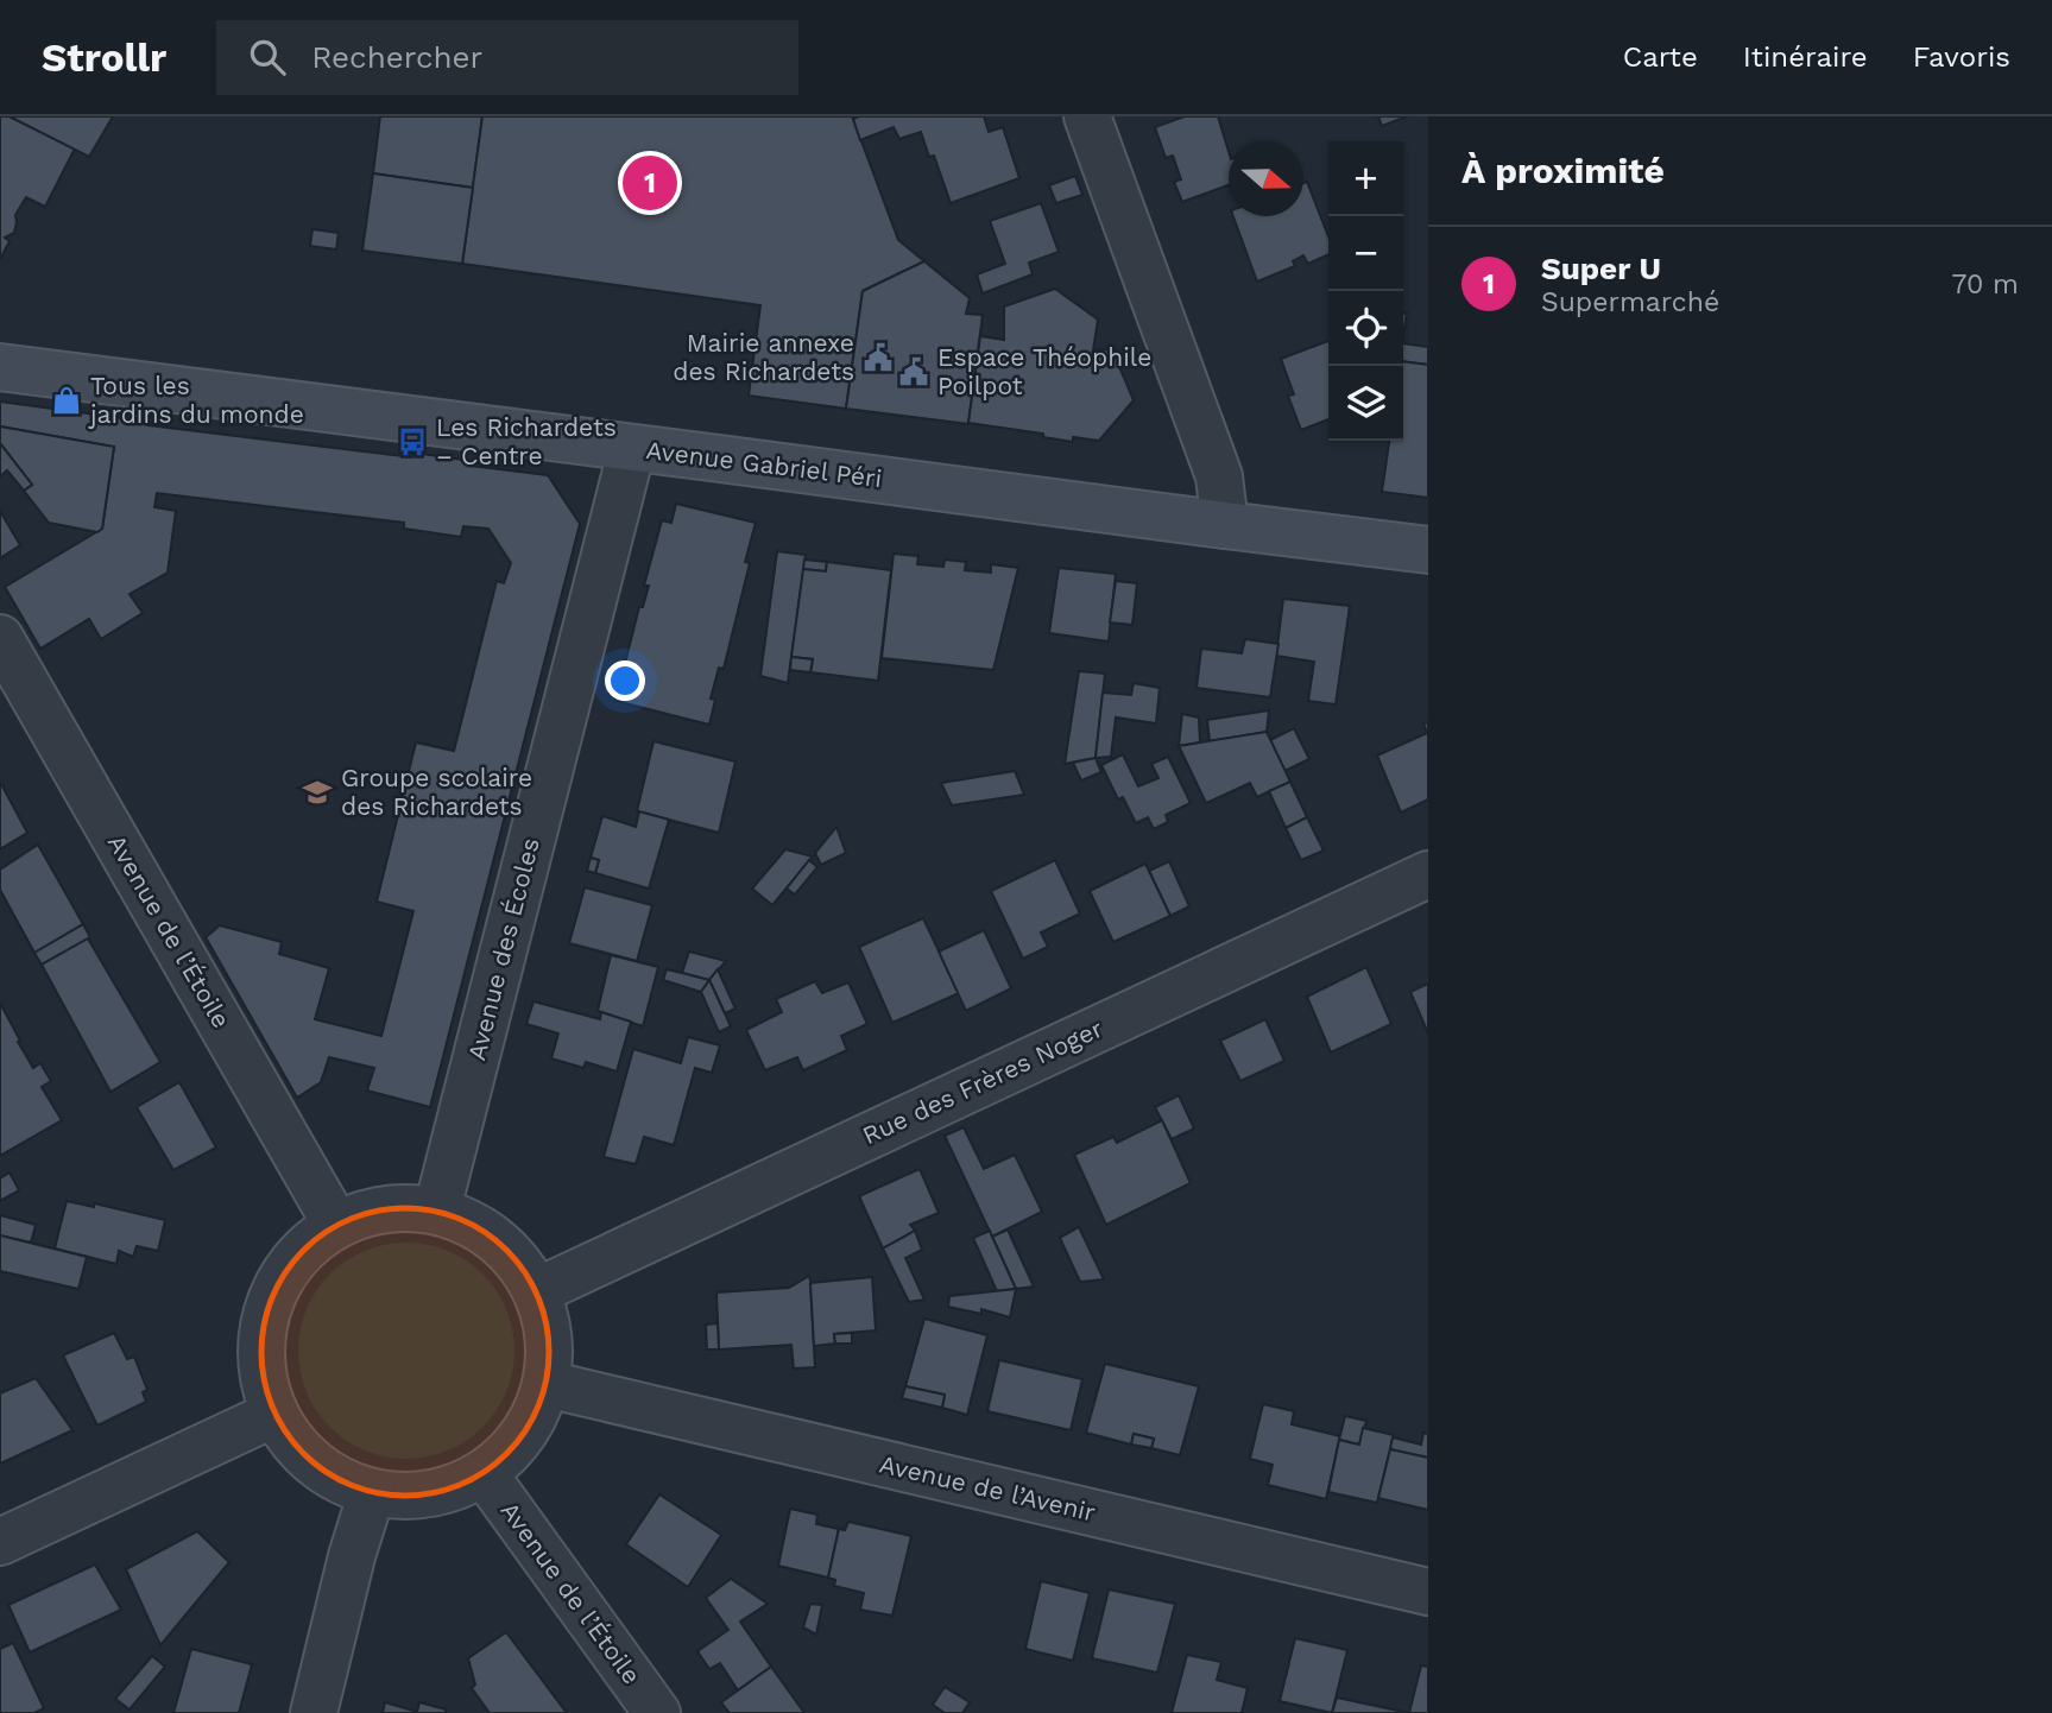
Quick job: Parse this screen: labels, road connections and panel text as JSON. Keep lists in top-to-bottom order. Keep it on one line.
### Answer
{"streets":{"street":["Avenue Gabriel Péri","Avenue de l’Étoile","Avenue des Écoles","Rue des Frères Noger","Avenue de l’Avenir"]},"crossings":[["Avenue Gabriel Péri","Avenue des Écoles"],["Avenue de l’Étoile","Avenue des Écoles"],["Avenue de l’Étoile","Rue des Frères Noger"],["Avenue de l’Étoile","Avenue de l’Avenir"],["Avenue des Écoles","Rue des Frères Noger"],["Avenue des Écoles","Avenue de l’Avenir"],["Rue des Frères Noger","Avenue de l’Avenir"]],"places":{"public building":["Mairie annexe des Richardets","Espace Théophile Poilpot"],"shop":["Tous les jardins du monde"],"bus stop":["Les Richardets – Centre"],"school or university":["Groupe scolaire des Richardets"]},"north":"right","page":{"header":"Strollr","search":"Rechercher","nav":["Carte","Itinéraire","Favoris"],"heading":"À proximité","map_buttons":["+","−"],"pins":"1","list":[{"mark":"1","name":"Super U","note":"Supermarché","value":"70 m"}]}}
